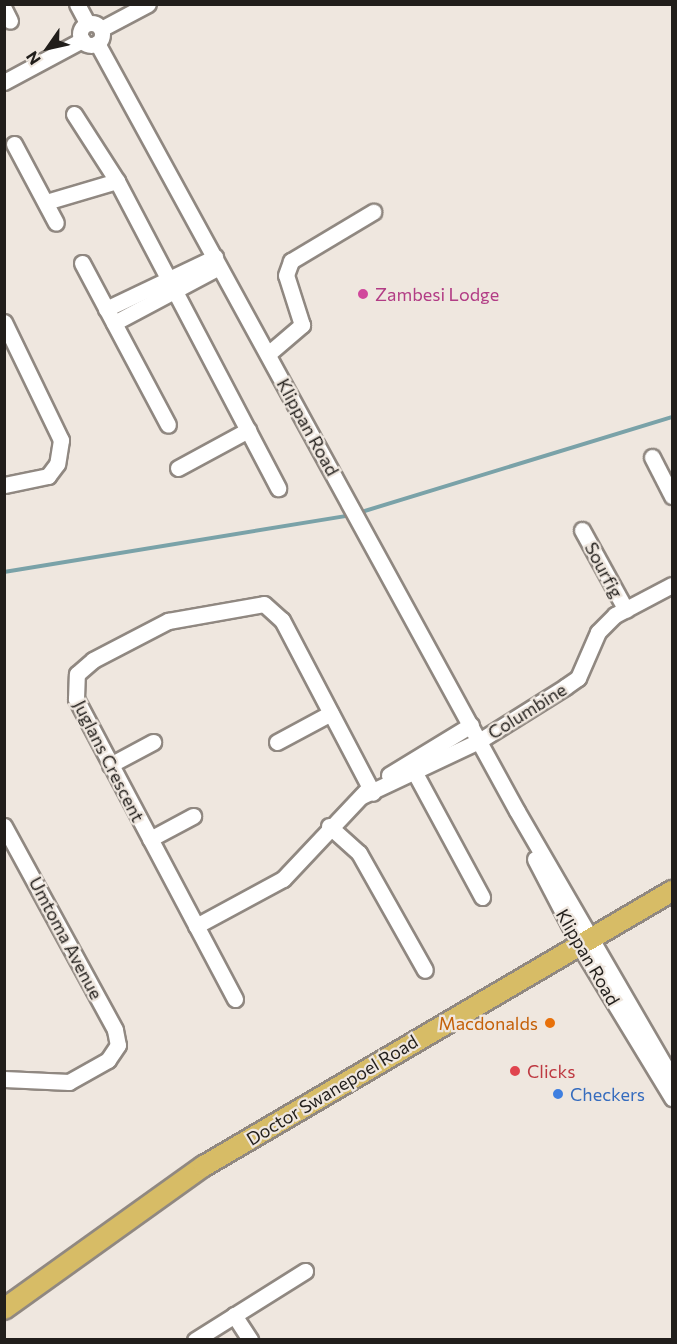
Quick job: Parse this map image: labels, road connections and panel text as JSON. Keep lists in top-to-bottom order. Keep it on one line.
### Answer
{"streets":{"main road":["Doctor Swanepoel Road"],"street":["Klippan Road","Sourfig","Columbine","Juglans Crescent","Umtoma Avenue"]},"crossings":[["Klippan Road","Columbine"],["Klippan Road","Doctor Swanepoel Road"],["Sourfig","Columbine"],["Columbine","Juglans Crescent"]],"places":["Zambesi Lodge","Macdonalds","Clicks","Checkers"],"north":"bottom left"}
